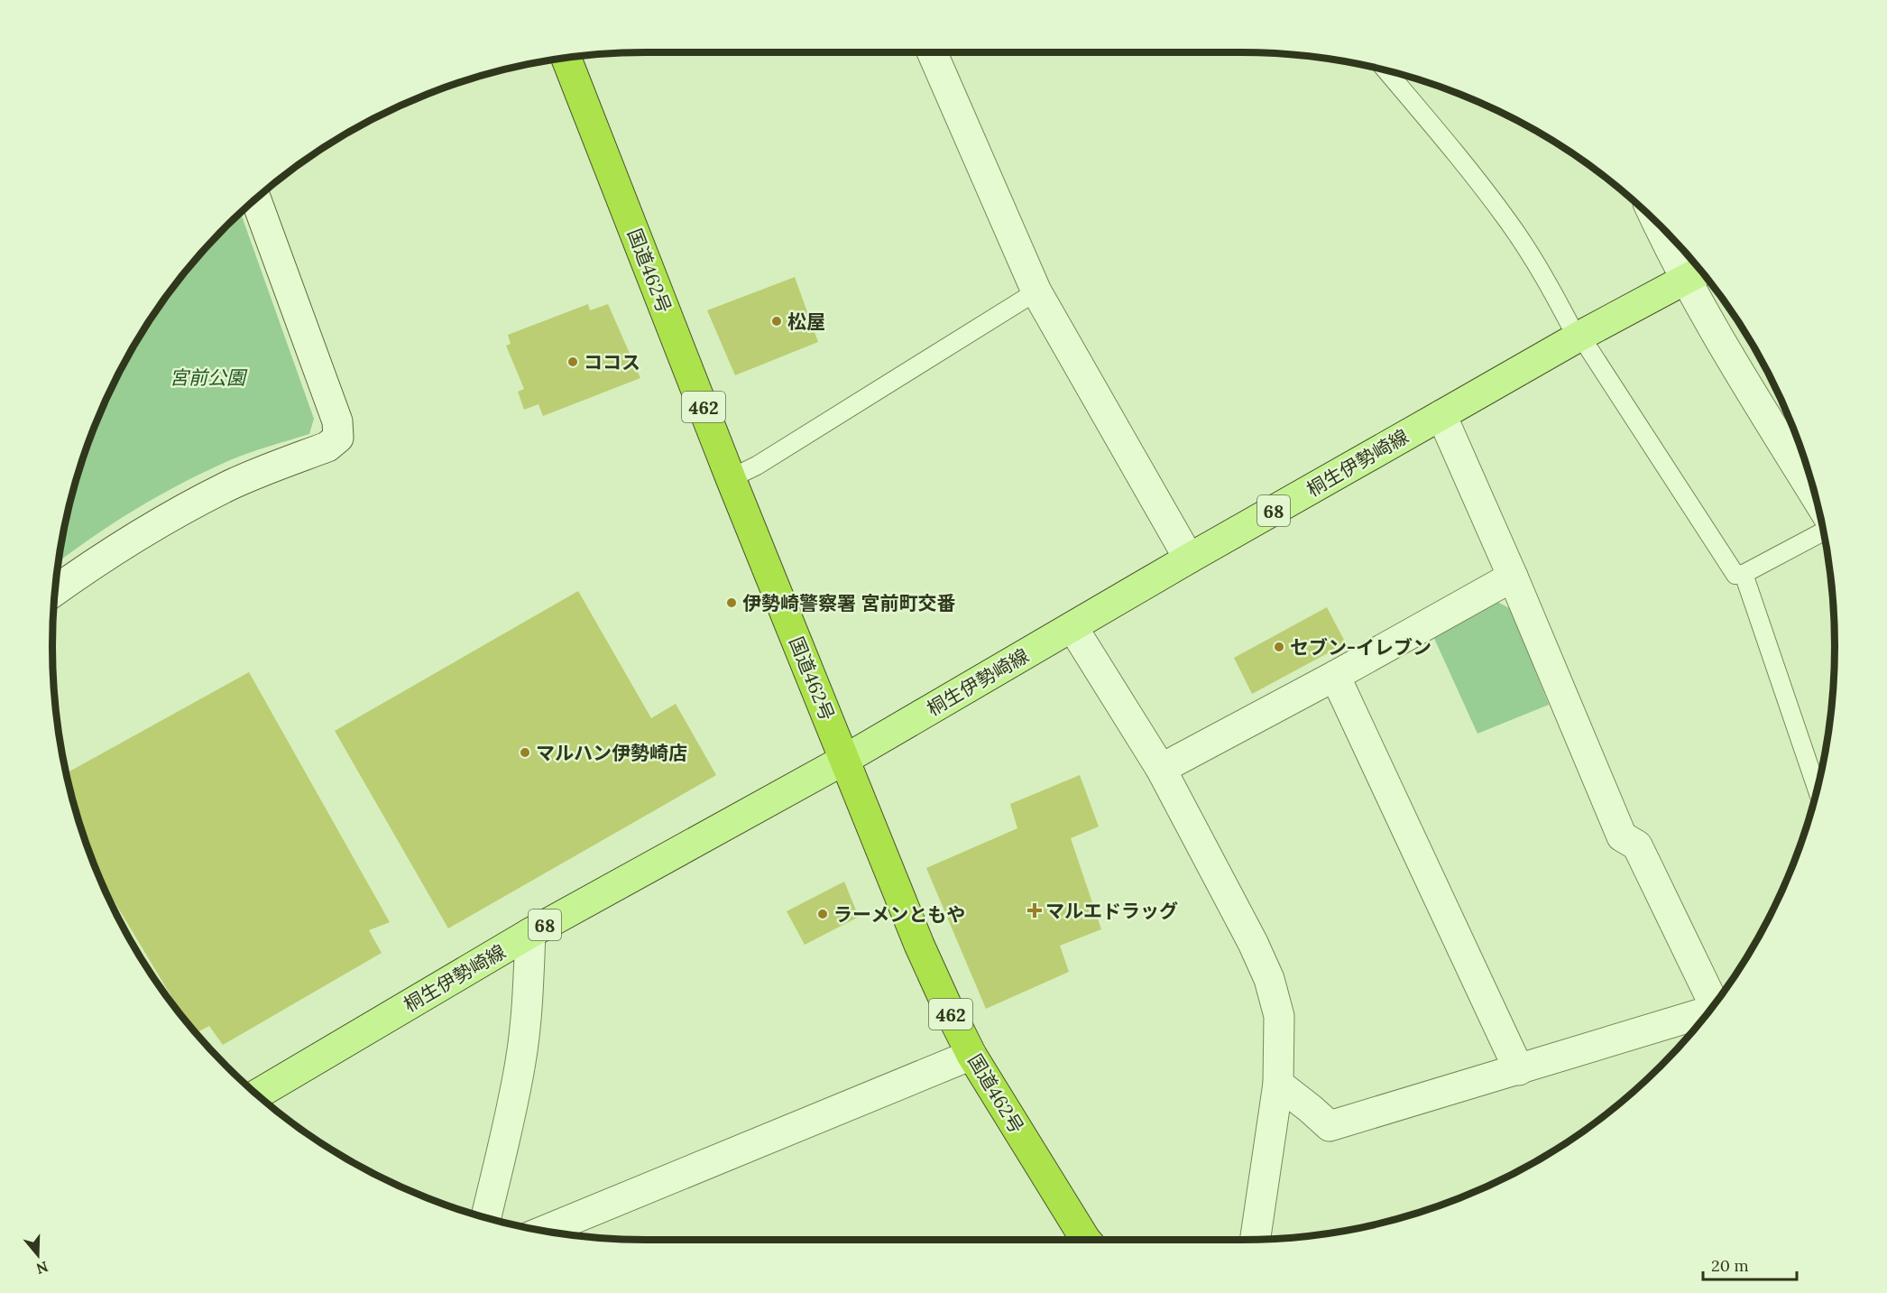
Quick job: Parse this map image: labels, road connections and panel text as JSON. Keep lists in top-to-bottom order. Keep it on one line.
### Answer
{"streets":{"highway":["国道462号","462"],"main road":["桐生伊勢崎線","68"]},"crossings":[["国道462号","桐生伊勢崎線"]],"parks":["宮前公園"],"places":{"other":["松屋","ココス","伊勢崎警察署 宮前町交番","セブン-イレブン","マルハン伊勢崎店","ラーメンともや"],"health":["マルエドラッグ"]},"scale_bar":"20 m","north":"bottom"}
